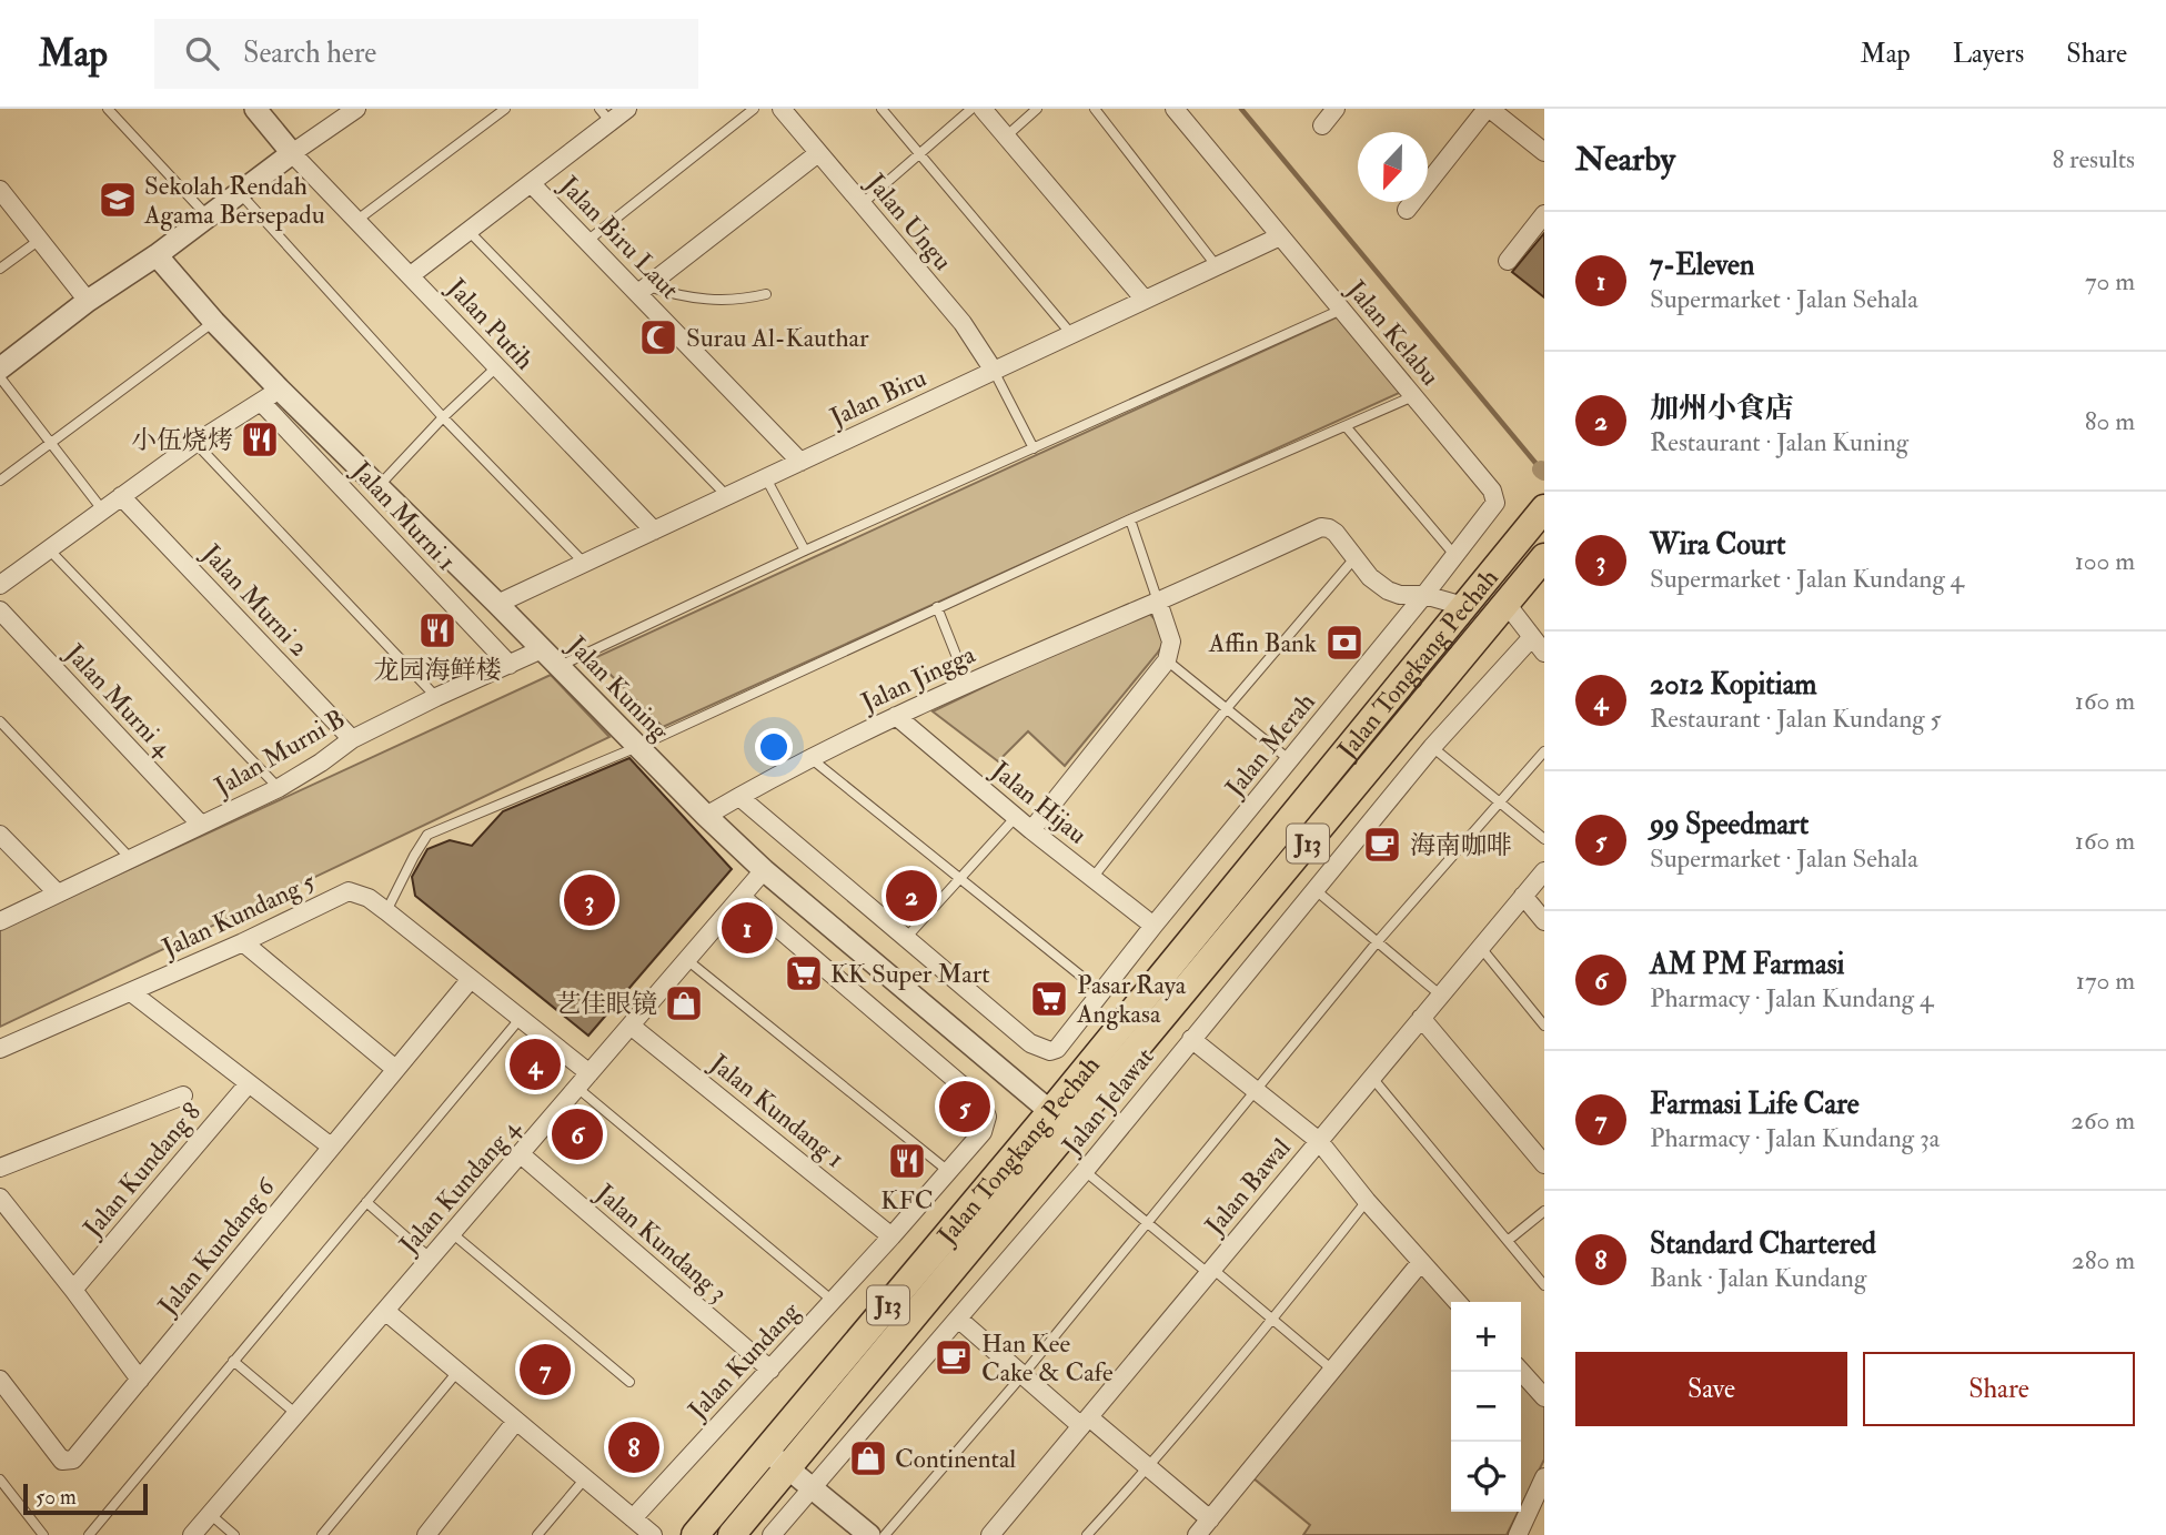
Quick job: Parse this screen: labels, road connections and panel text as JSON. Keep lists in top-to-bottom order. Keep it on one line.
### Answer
{"streets":{"main road":["Jalan Tongkang Pechah","J13"],"street":["Jalan Ungu","Jalan Biru Laut","Jalan Putih","Jalan Kelabu","Jalan Biru","Jalan Murni 1","Jalan Murni 2","Jalan Jingga","Jalan Kuning","Jalan Murni 4","Jalan Merah","Jalan Murni B","Jalan Hijau","Jalan Kundang 5","Jalan Jelawat","Jalan Kundang 1","Jalan Kundang 8","Jalan Kundang 4","Jalan Bawal","Jalan Kundang 3","Jalan Kundang 6","Jalan Kundang"]},"crossings":[["Jalan Ungu","Jalan Biru"],["Jalan Biru Laut","Jalan Biru"],["Jalan Putih","Jalan Biru"],["Jalan Kelabu","Jalan Biru"],["Jalan Kelabu","Jalan Jingga"],["Jalan Kelabu","Jalan Merah"],["Jalan Biru","Jalan Kuning"],["Jalan Murni 1","Jalan Murni B"],["Jalan Murni 2","Jalan Murni B"],["Jalan Tongkang Pechah","Jalan Jingga"],["Jalan Tongkang Pechah","Jalan Kuning"],["Jalan Jingga","Jalan Kuning"],["Jalan Jingga","Jalan Merah"],["Jalan Jingga","Jalan Hijau"],["Jalan Kuning","Jalan Murni B"],["Jalan Kuning","Jalan Kundang 4"],["Jalan Murni 4","Jalan Murni B"],["Jalan Merah","Jalan Hijau"],["Jalan Kundang 5","Jalan Kundang 4"],["Jalan Kundang 5","Jalan Kundang 6"],["Jalan Kundang 1","Jalan Kundang 4"],["Jalan Kundang 1","Jalan Kundang"],["Jalan Kundang 4","Jalan Kundang 3"],["Jalan Kundang 4","Jalan Kundang"],["Jalan Kundang 3","Jalan Kundang"]],"places":{"school or university":["Sekolah Rendah Agama Bersepadu"],"mosque":["Surau Al-Kauthar"],"restaurant":["小伍烧烤","龙园海鲜楼","KFC"],"bank":["Affin Bank"],"cafe":["海南咖啡","Han Kee Cake & Cafe"],"supermarket":["KK Super Mart","Pasar Raya Angkasa"],"shop":["艺佳眼镜","Continental"]},"scale_bar":"50 m","north":"bottom","page":{"header":"Map","search":"Search here","nav":["Map","Layers","Share"],"heading":["Nearby","8 results"],"list":[{"mark":"1","name":"7-Eleven","note":"Supermarket · Jalan Sehala","value":"70 m"},{"mark":"2","name":"加州小食店","note":"Restaurant · Jalan Kuning","value":"80 m"},{"mark":"3","name":"Wira Court","note":"Supermarket · Jalan Kundang 4","value":"100 m"},{"mark":"4","name":"2012 Kopitiam","note":"Restaurant · Jalan Kundang 5","value":"160 m"},{"mark":"5","name":"99 Speedmart","note":"Supermarket · Jalan Sehala","value":"160 m"},{"mark":"6","name":"AM PM Farmasi","note":"Pharmacy · Jalan Kundang 4","value":"170 m"},{"mark":"7","name":"Farmasi Life Care","note":"Pharmacy · Jalan Kundang 3a","value":"260 m"},{"mark":"8","name":"Standard Chartered","note":"Bank · Jalan Kundang","value":"280 m"}],"pins":["2","3","1","4","5","6","7","8"],"map_buttons":["+","−"],"buttons":["Save","Share"],"scale":"50 m"}}
